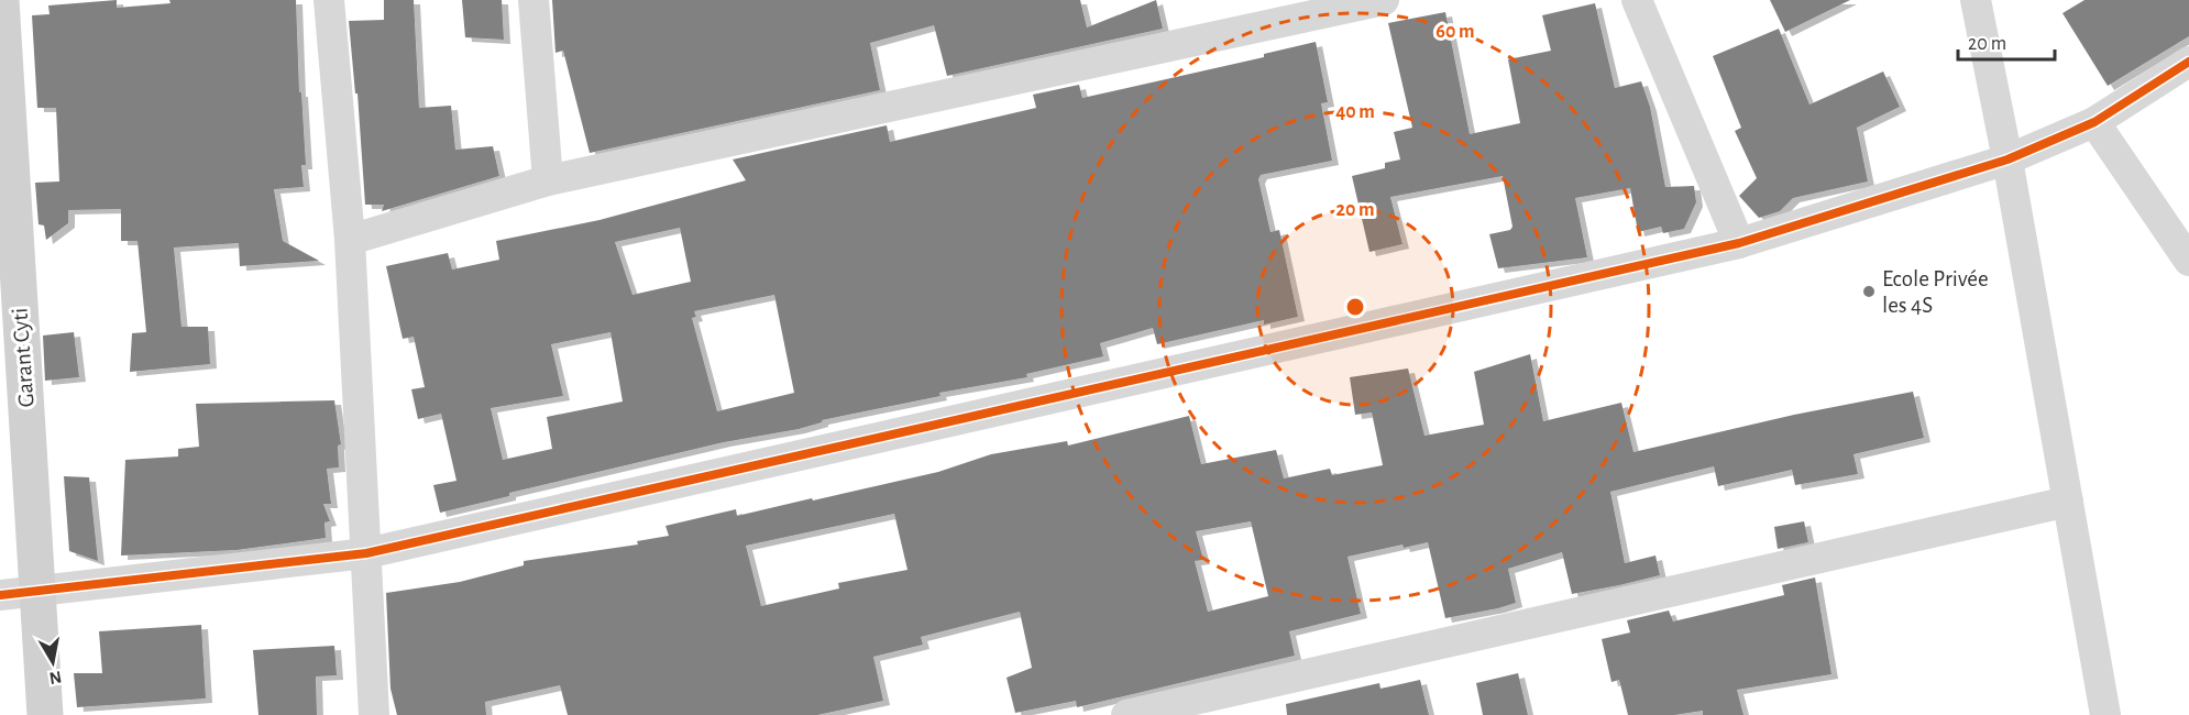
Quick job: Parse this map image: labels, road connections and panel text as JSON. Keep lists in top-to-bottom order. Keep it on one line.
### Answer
{"streets":{"main road":["Garant Cyti"]},"places":["Ecole Privée les 4S"],"scale_bar":"20 m","north":"bottom","rings":["60 m","40 m","20 m"]}
